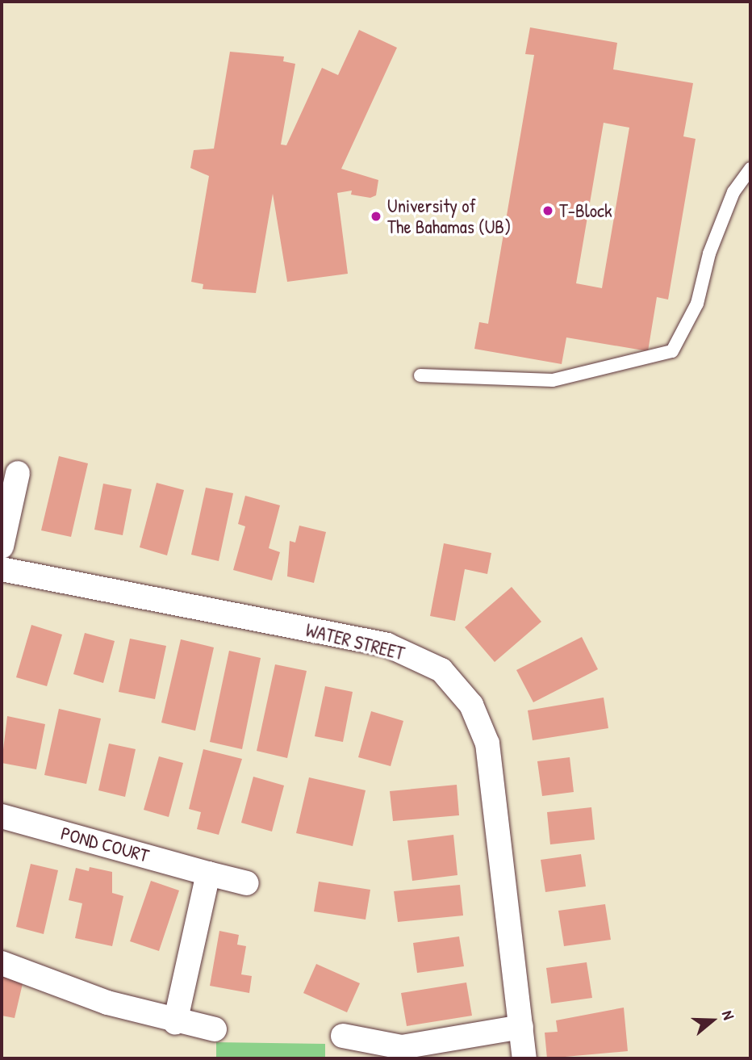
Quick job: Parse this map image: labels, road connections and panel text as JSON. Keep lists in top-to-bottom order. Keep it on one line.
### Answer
{"streets":{"street":["WATER STREET","POND COURT"]},"places":["T-Block","University of The Bahamas (UB)"],"north":"right"}
